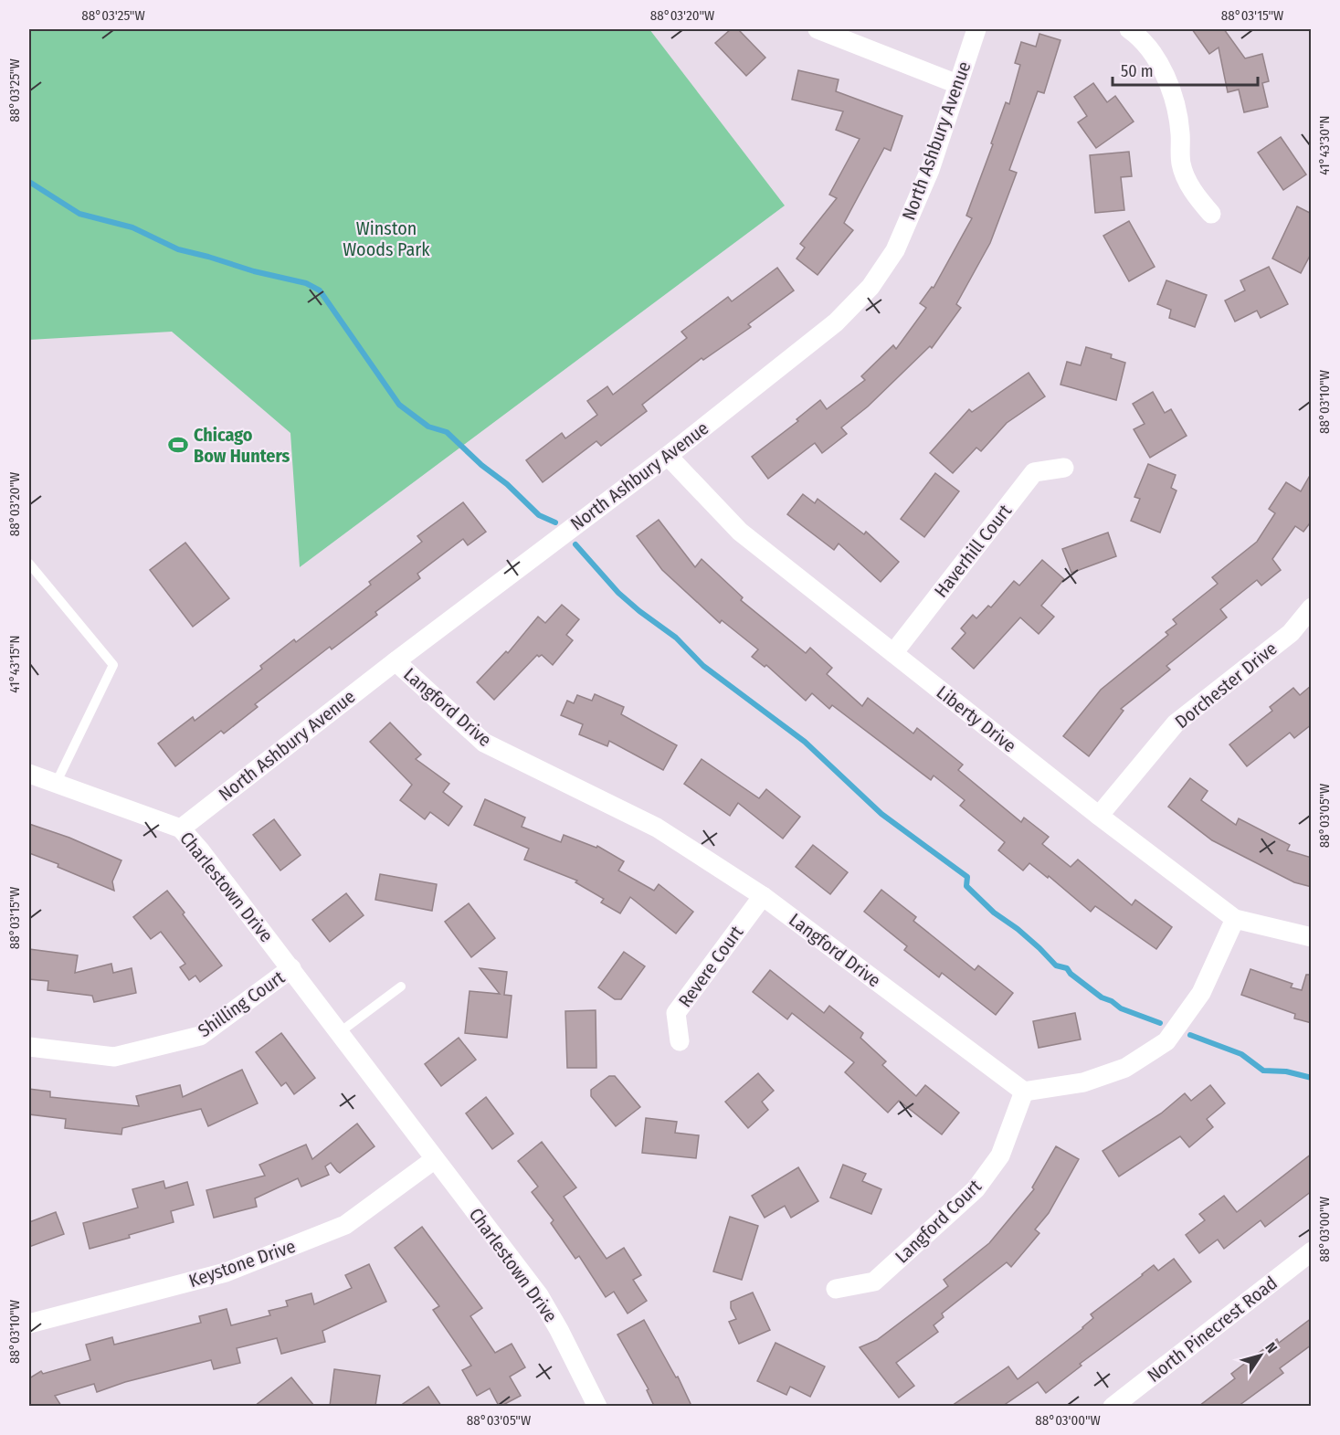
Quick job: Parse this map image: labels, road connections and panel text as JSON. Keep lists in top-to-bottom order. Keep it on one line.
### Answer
{"streets":{"street":["North Ashbury Avenue","Haverhill Court","Dorchester Drive","Langford Drive","Liberty Drive","Charlestown Drive","Revere Court","Shilling Court","Langford Court","Keystone Drive","North Pinecrest Road"]},"crossings":[["North Ashbury Avenue","Langford Drive"],["North Ashbury Avenue","Liberty Drive"],["North Ashbury Avenue","Charlestown Drive"],["Haverhill Court","Liberty Drive"],["Dorchester Drive","Liberty Drive"],["Langford Drive","Revere Court"],["Langford Drive","Langford Court"],["Charlestown Drive","Shilling Court"],["Charlestown Drive","Keystone Drive"]],"parks":["Winston Woods Park"],"places":{"sports":["Chicago Bow Hunters"]},"scale_bar":"50 m","north":"top right","coordinates":["88°03'25\"W","88°03'20\"W","88°03'15\"W","41°43'30\"N","88°03'10\"W","41°43'15\"N","88°03'05\"W","88°03'00\"W"]}
